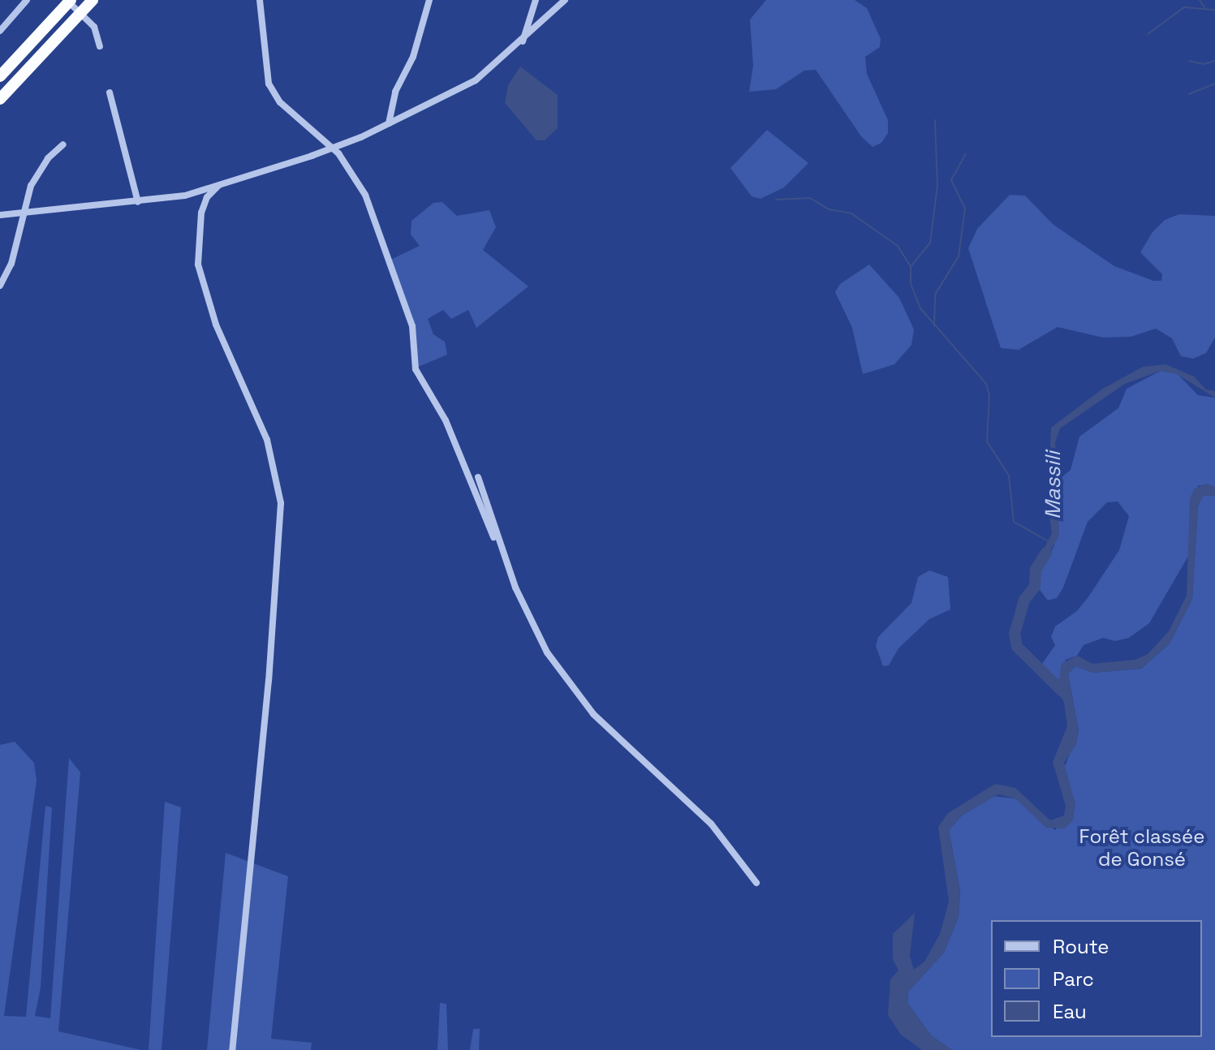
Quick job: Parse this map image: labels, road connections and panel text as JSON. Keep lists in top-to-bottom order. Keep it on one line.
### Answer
{"water":["Massili"],"parks":["Forêt classée de Gonsé"],"legend":["Route","Parc","Eau"]}
